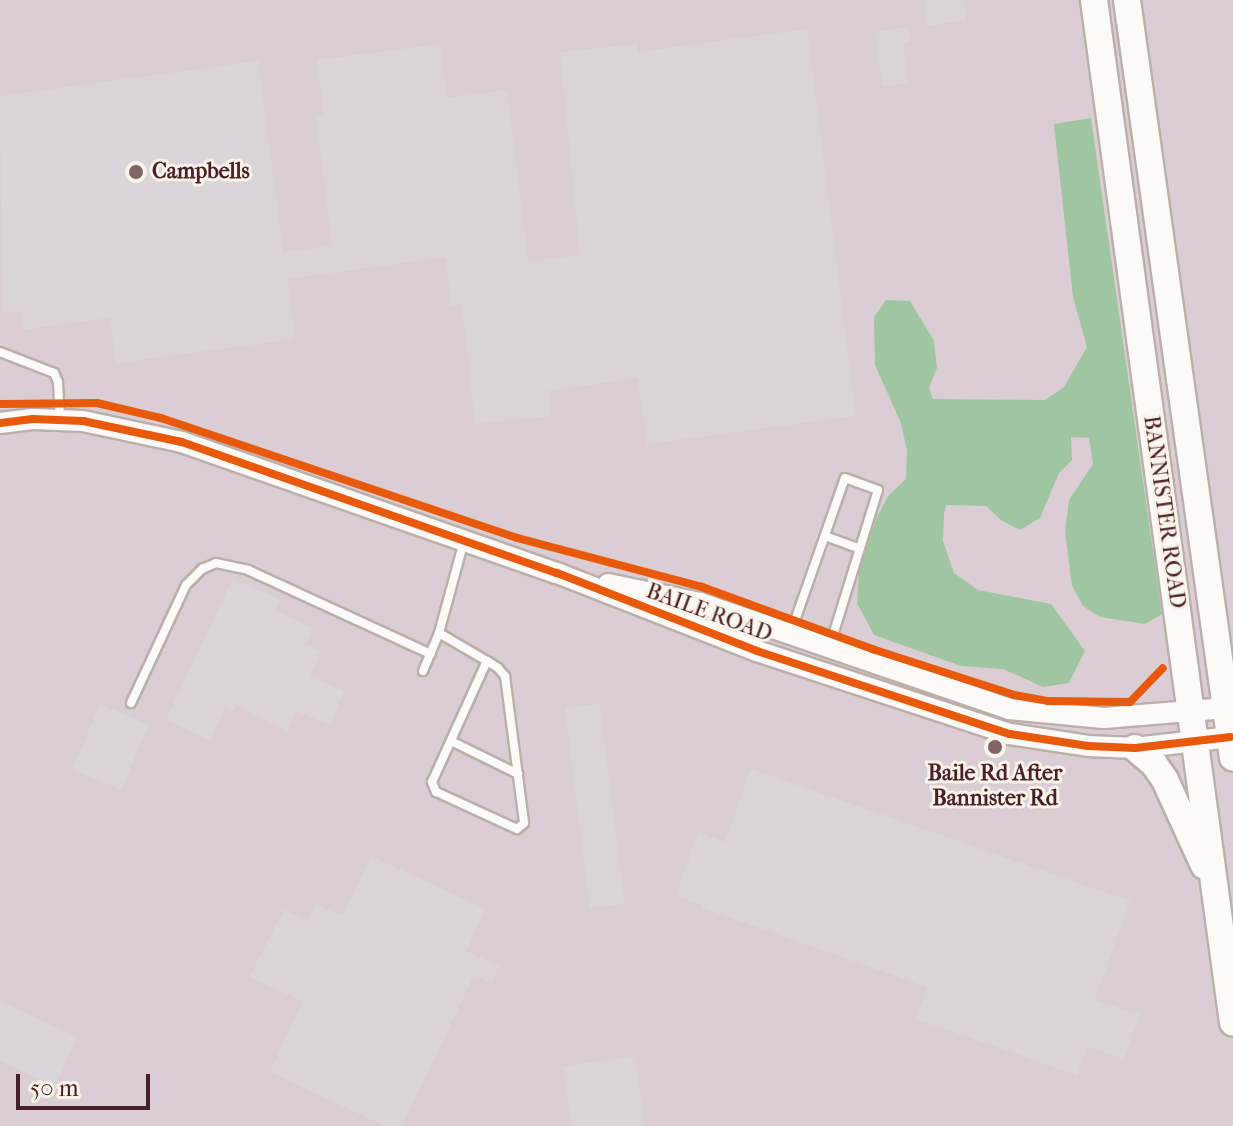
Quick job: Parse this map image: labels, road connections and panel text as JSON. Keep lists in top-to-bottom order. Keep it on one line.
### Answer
{"streets":{"main road":["BANNISTER ROAD"],"street":["BAILE ROAD"]},"crossings":[["BANNISTER ROAD","BAILE ROAD"]],"places":["Campbells","Baile Rd After Bannister Rd"],"scale_bar":"50 m"}
